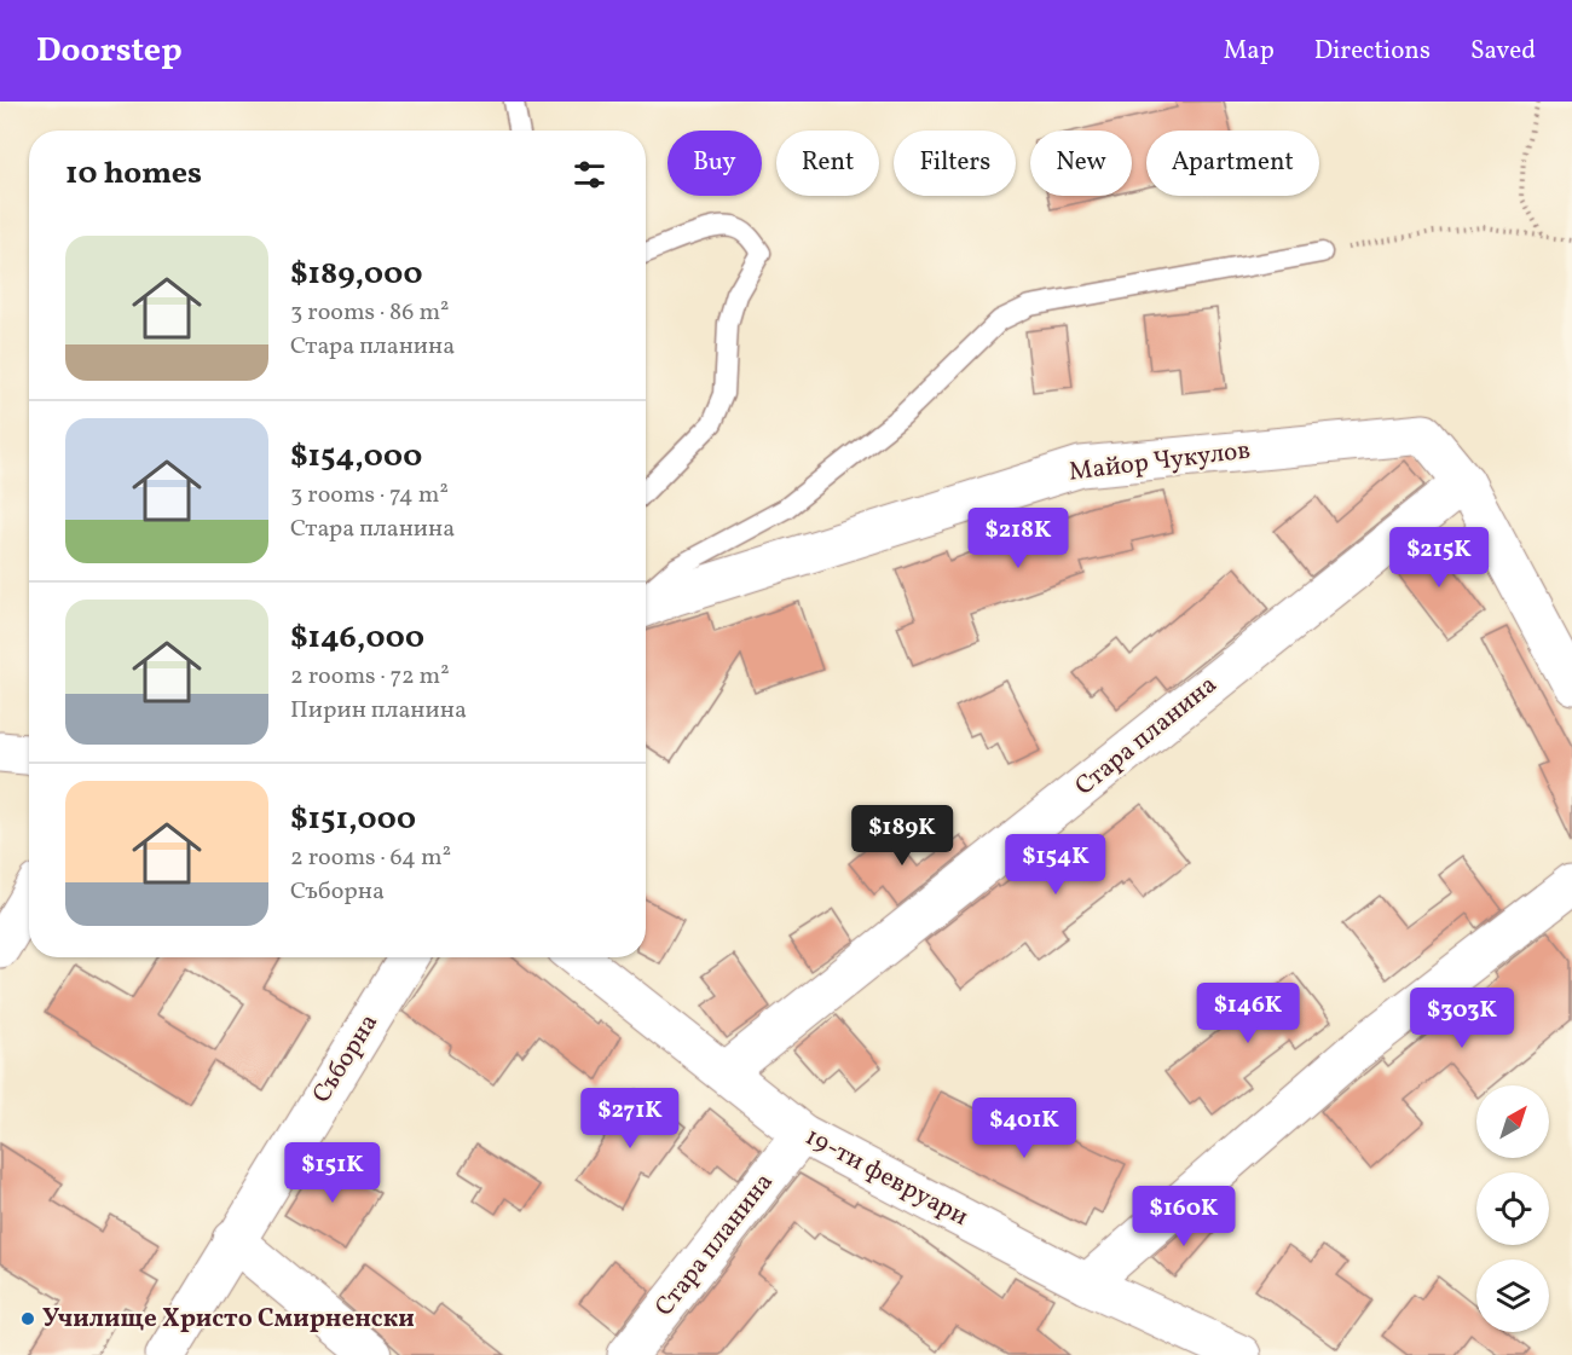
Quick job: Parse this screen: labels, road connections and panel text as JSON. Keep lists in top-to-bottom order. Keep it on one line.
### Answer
{"streets":{"street":["Майор Чукулов","Стара планина","Съборна","19-ти февруари"]},"crossings":[["Майор Чукулов","Стара планина"],["Стара планина","19-ти февруари"]],"places":["Училище Христо Смирненски"],"north":"top right","page":{"header":"Doorstep","nav":["Map","Directions","Saved"],"chip":["Buy","Rent","Filters","New","Apartment"],"heading":"10 homes","list":[{"name":"$189,000","note":"3 rooms · 86 m² · Стара планина"},{"name":"$154,000","note":"3 rooms · 74 m² · Стара планина"},{"name":"$146,000","note":"2 rooms · 72 m² · Пирин планина"},{"name":"$151,000","note":"2 rooms · 64 m² · Съборна"}],"price":["$218K","$215K","$189K","$154K","$146K","$303K","$271K","$401K","$151K","$160K"]}}
